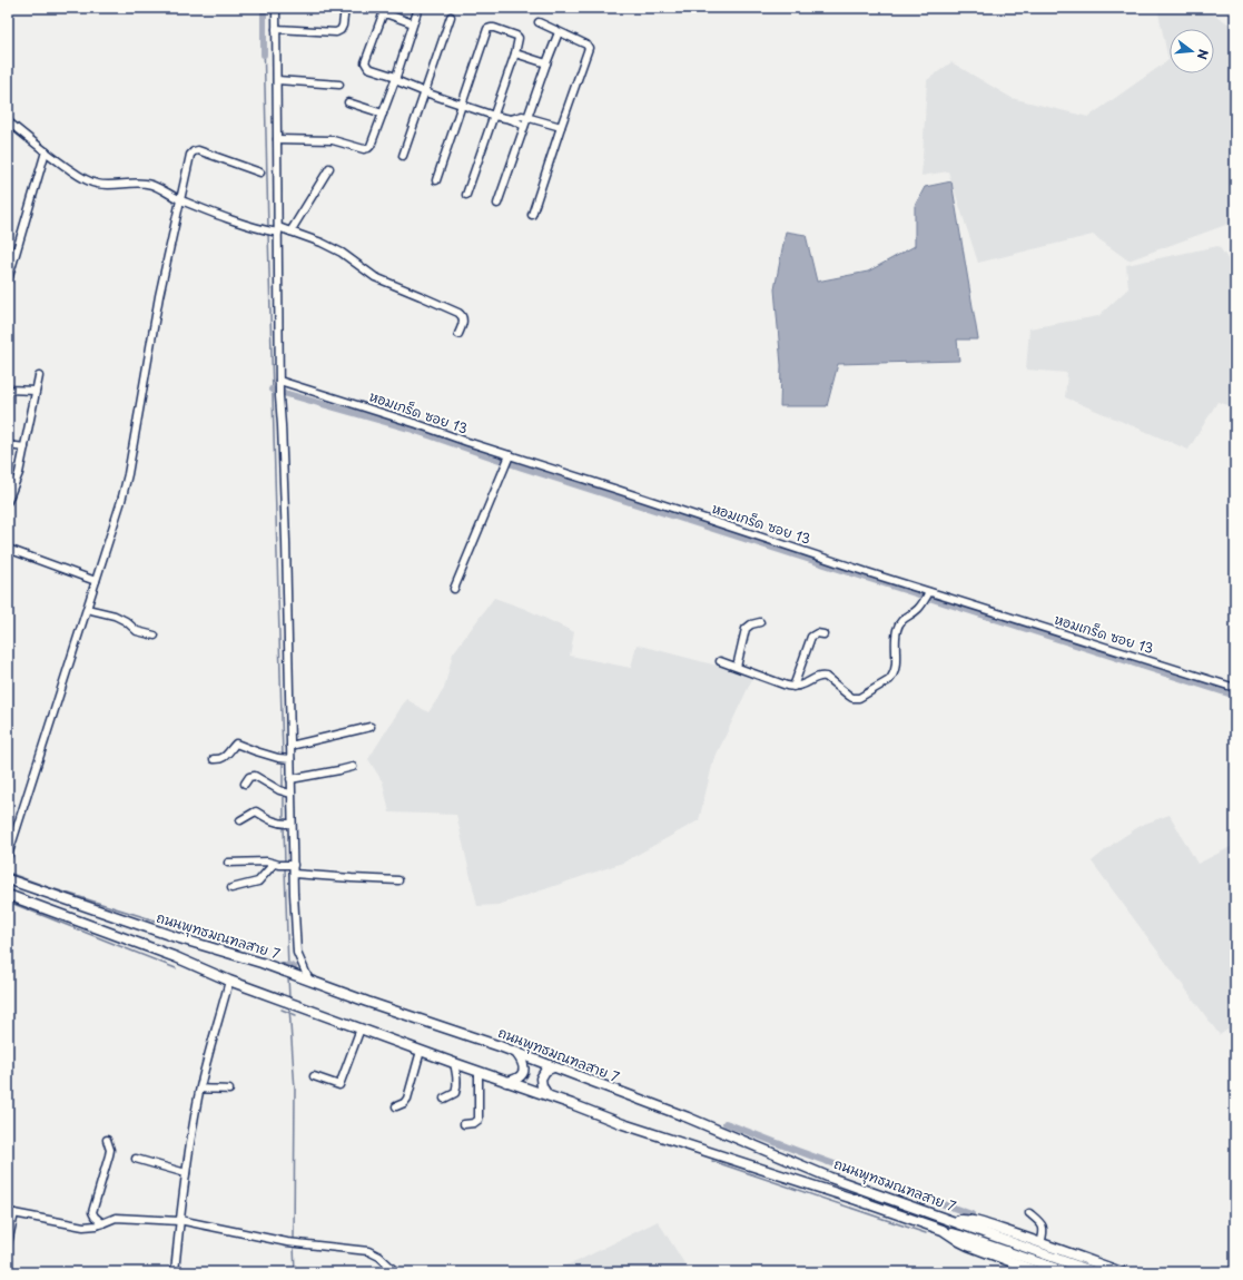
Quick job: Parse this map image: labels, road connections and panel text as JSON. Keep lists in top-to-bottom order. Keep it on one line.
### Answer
{"streets":{"main road":["ถนนพุทธมณฑลสาย 7"],"street":["หอมเกร็ด ซอย 13"]},"north":"right"}
